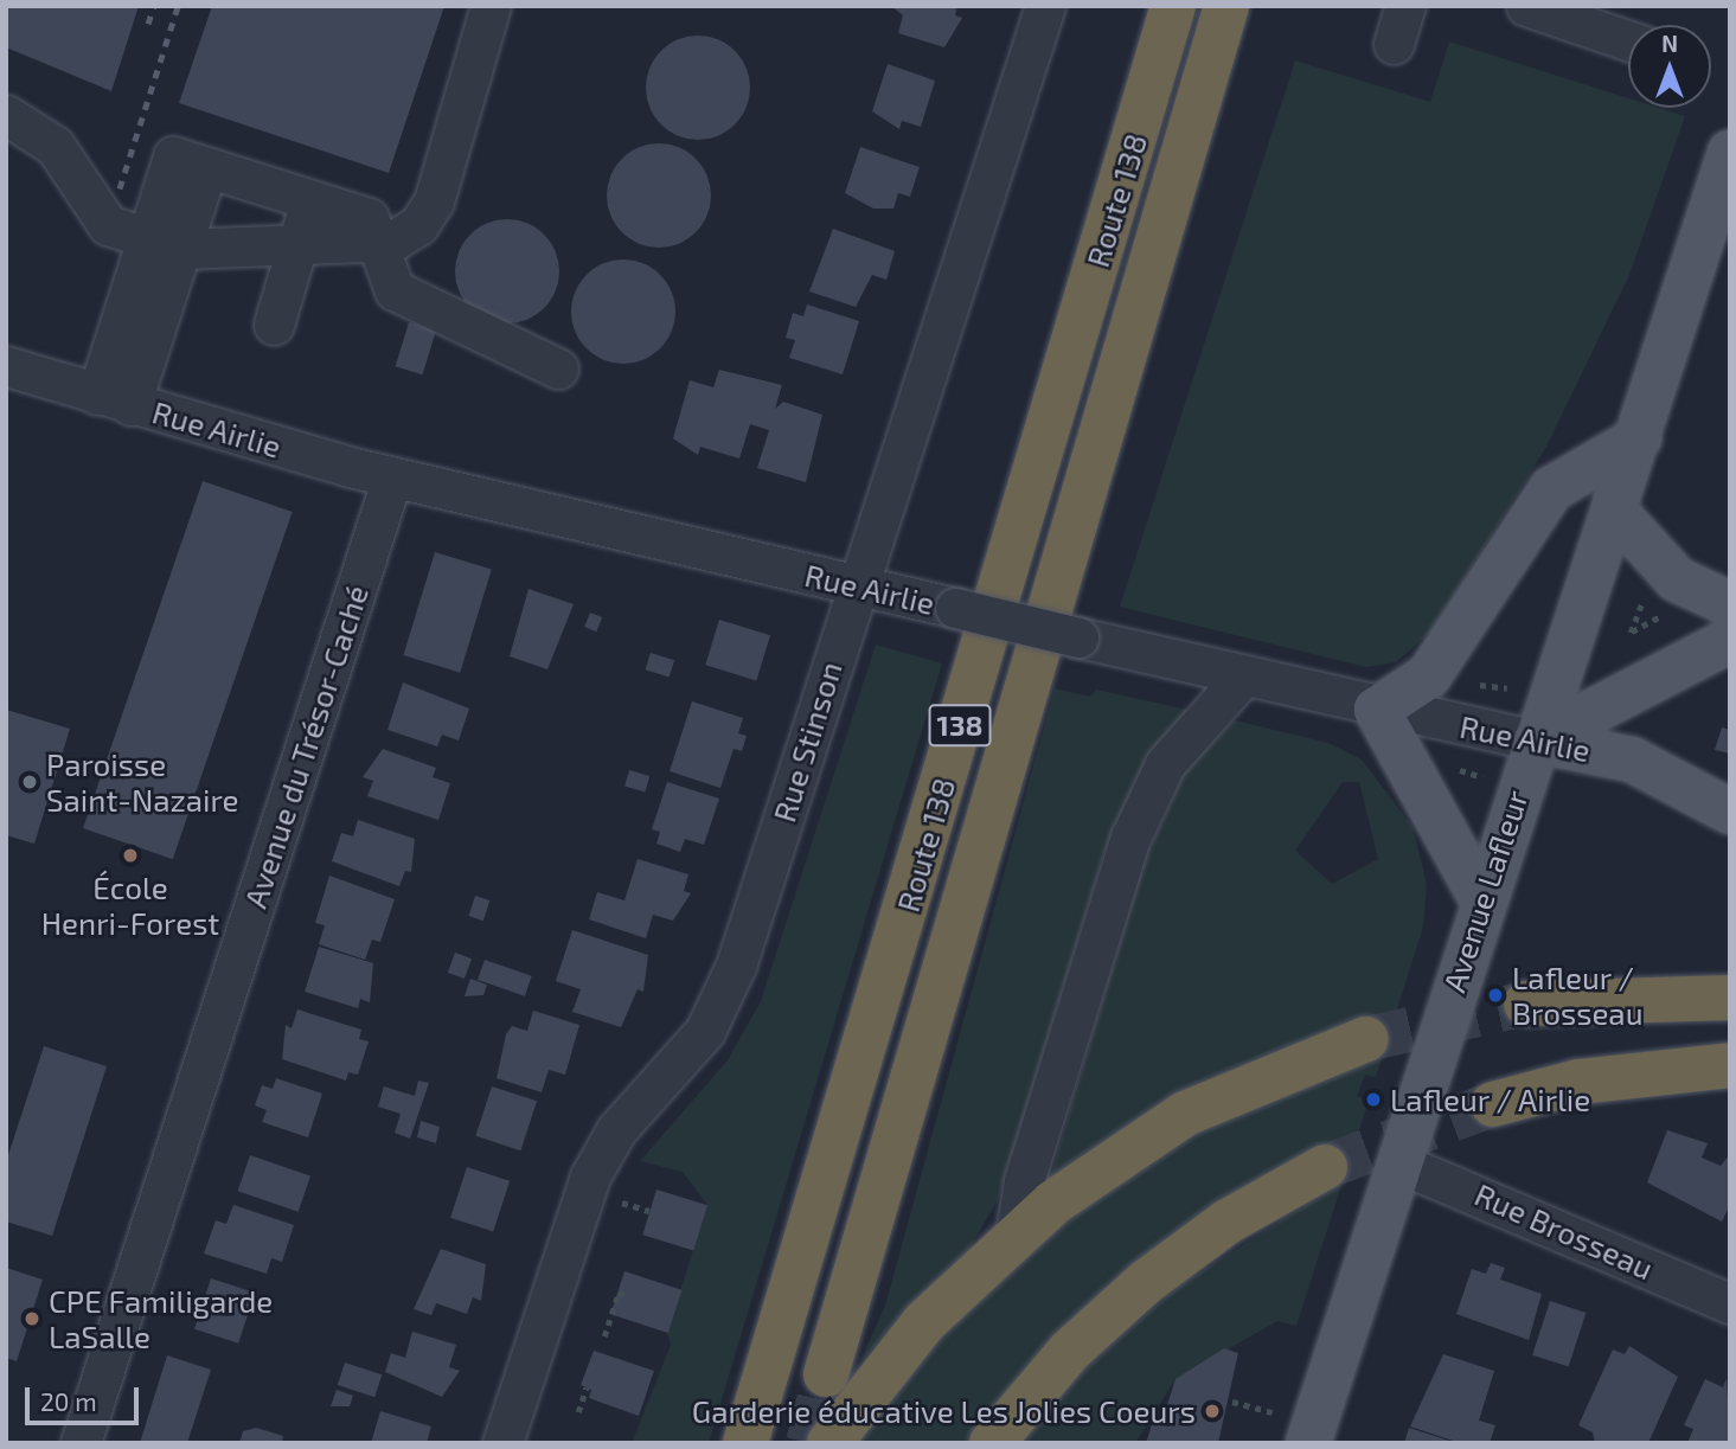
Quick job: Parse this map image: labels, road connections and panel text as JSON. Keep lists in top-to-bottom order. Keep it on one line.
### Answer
{"streets":{"highway":["Route 138","138"],"main road":["Rue Airlie","Avenue Lafleur"],"street":["Rue Stinson","Avenue du Trésor-Caché","Rue Brosseau"]},"crossings":[["Rue Airlie","Rue Stinson"],["Rue Airlie","Avenue du Trésor-Caché"],["Rue Airlie","Avenue Lafleur"],["Avenue Lafleur","Rue Brosseau"]],"places":["Paroisse Saint-Nazaire","École Henri-Forest","Lafleur / Brosseau","Lafleur / Airlie","CPE Familigarde LaSalle","Garderie éducative Les Jolies Coeurs"],"scale_bar":"20 m","north":"top"}
